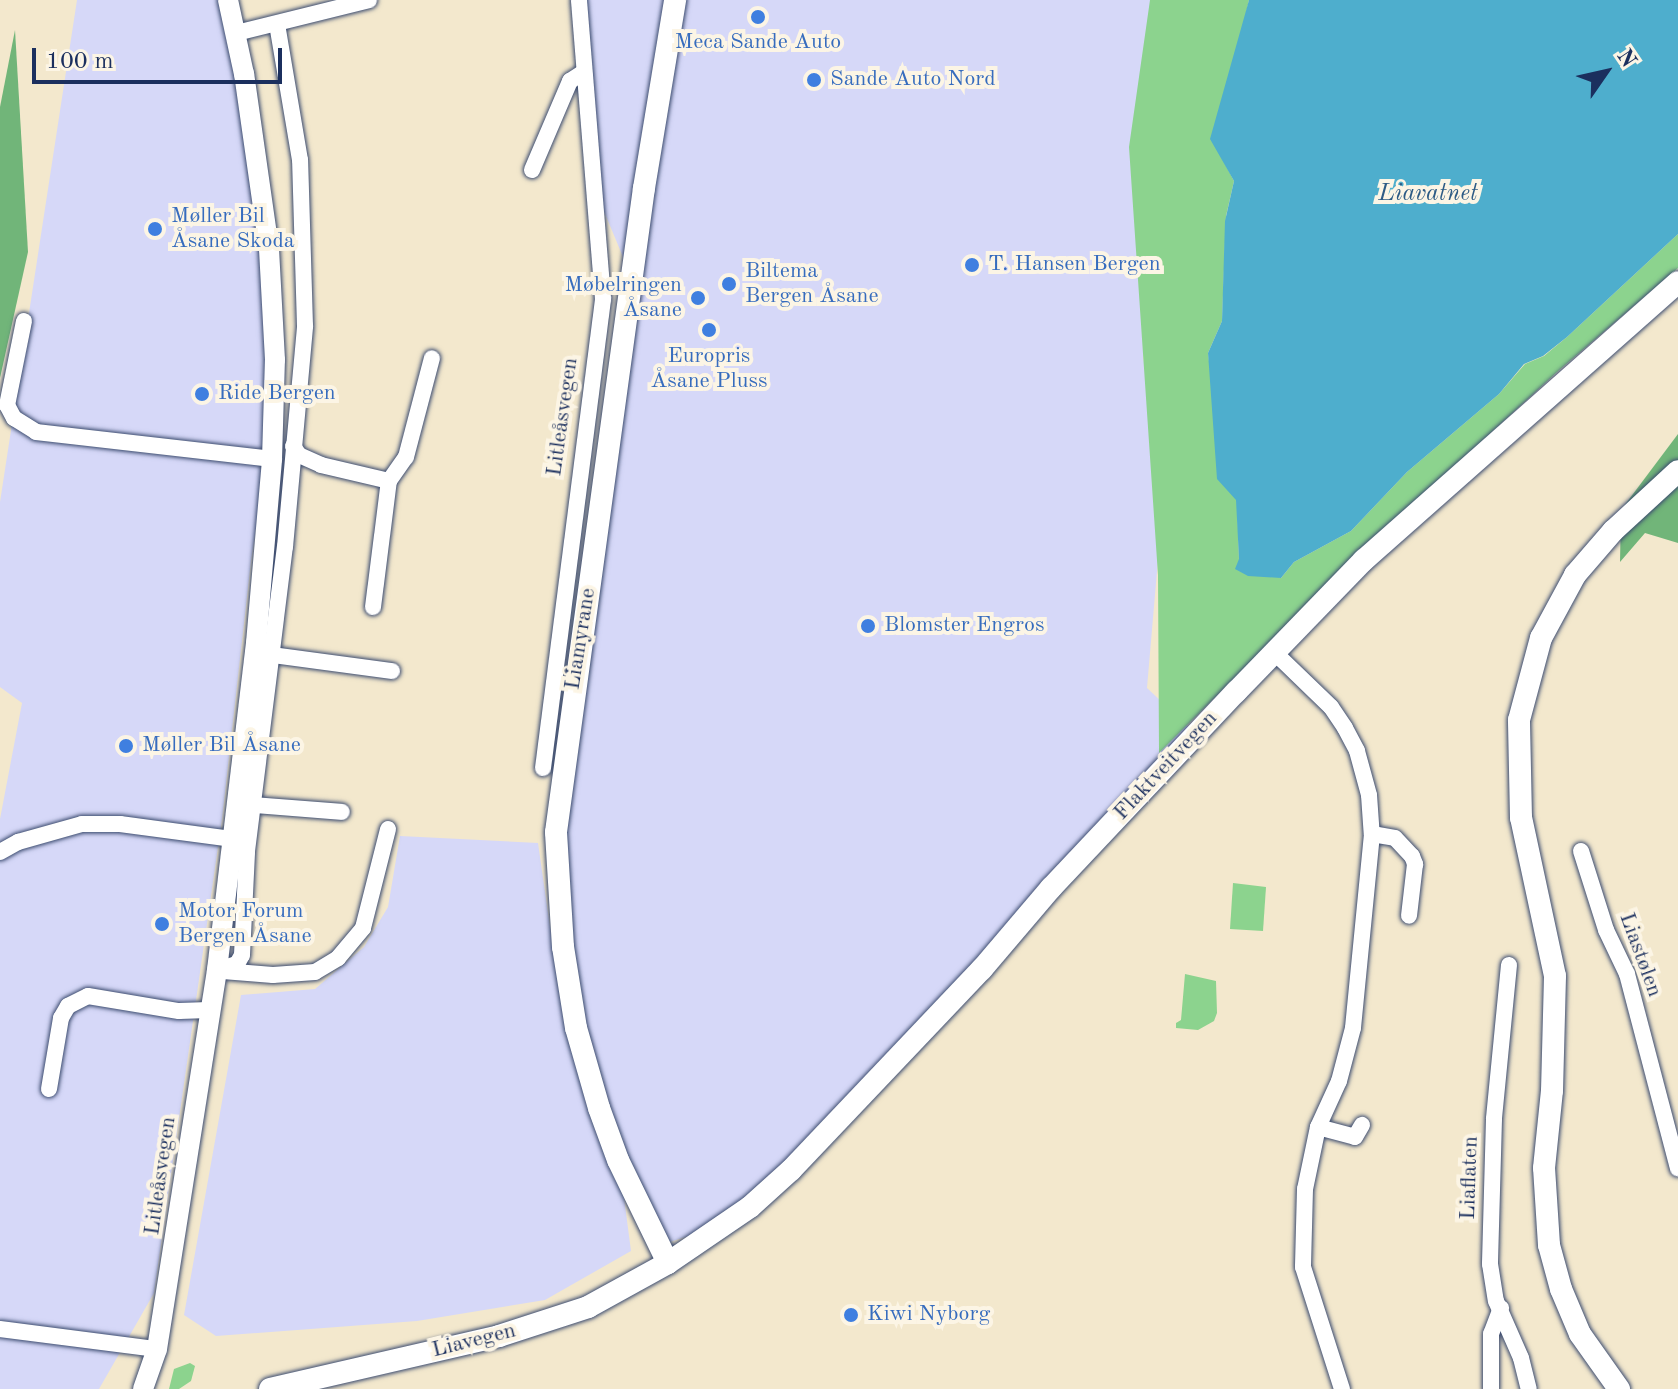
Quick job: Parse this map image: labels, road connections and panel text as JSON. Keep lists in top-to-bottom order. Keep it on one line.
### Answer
{"streets":{"main road":["Liamyrane","Flaktveitvegen","Liavegen"],"street":["Litleåsvegen","Liastølen","Liaflaten"]},"crossings":[["Liamyrane","Flaktveitvegen"],["Liamyrane","Liavegen"],["Flaktveitvegen","Liavegen"]],"water":["Liavatnet"],"places":["Meca Sande Auto","Sande Auto Nord","Møller Bil Åsane Skoda","T. Hansen Bergen","Biltema Bergen Åsane","Møbelringen Åsane","Europris Åsane Pluss","Ride Bergen","Blomster Engros","Møller Bil Åsane","Motor Forum Bergen Åsane","Kiwi Nyborg"],"scale_bar":"100 m","north":"top right"}
